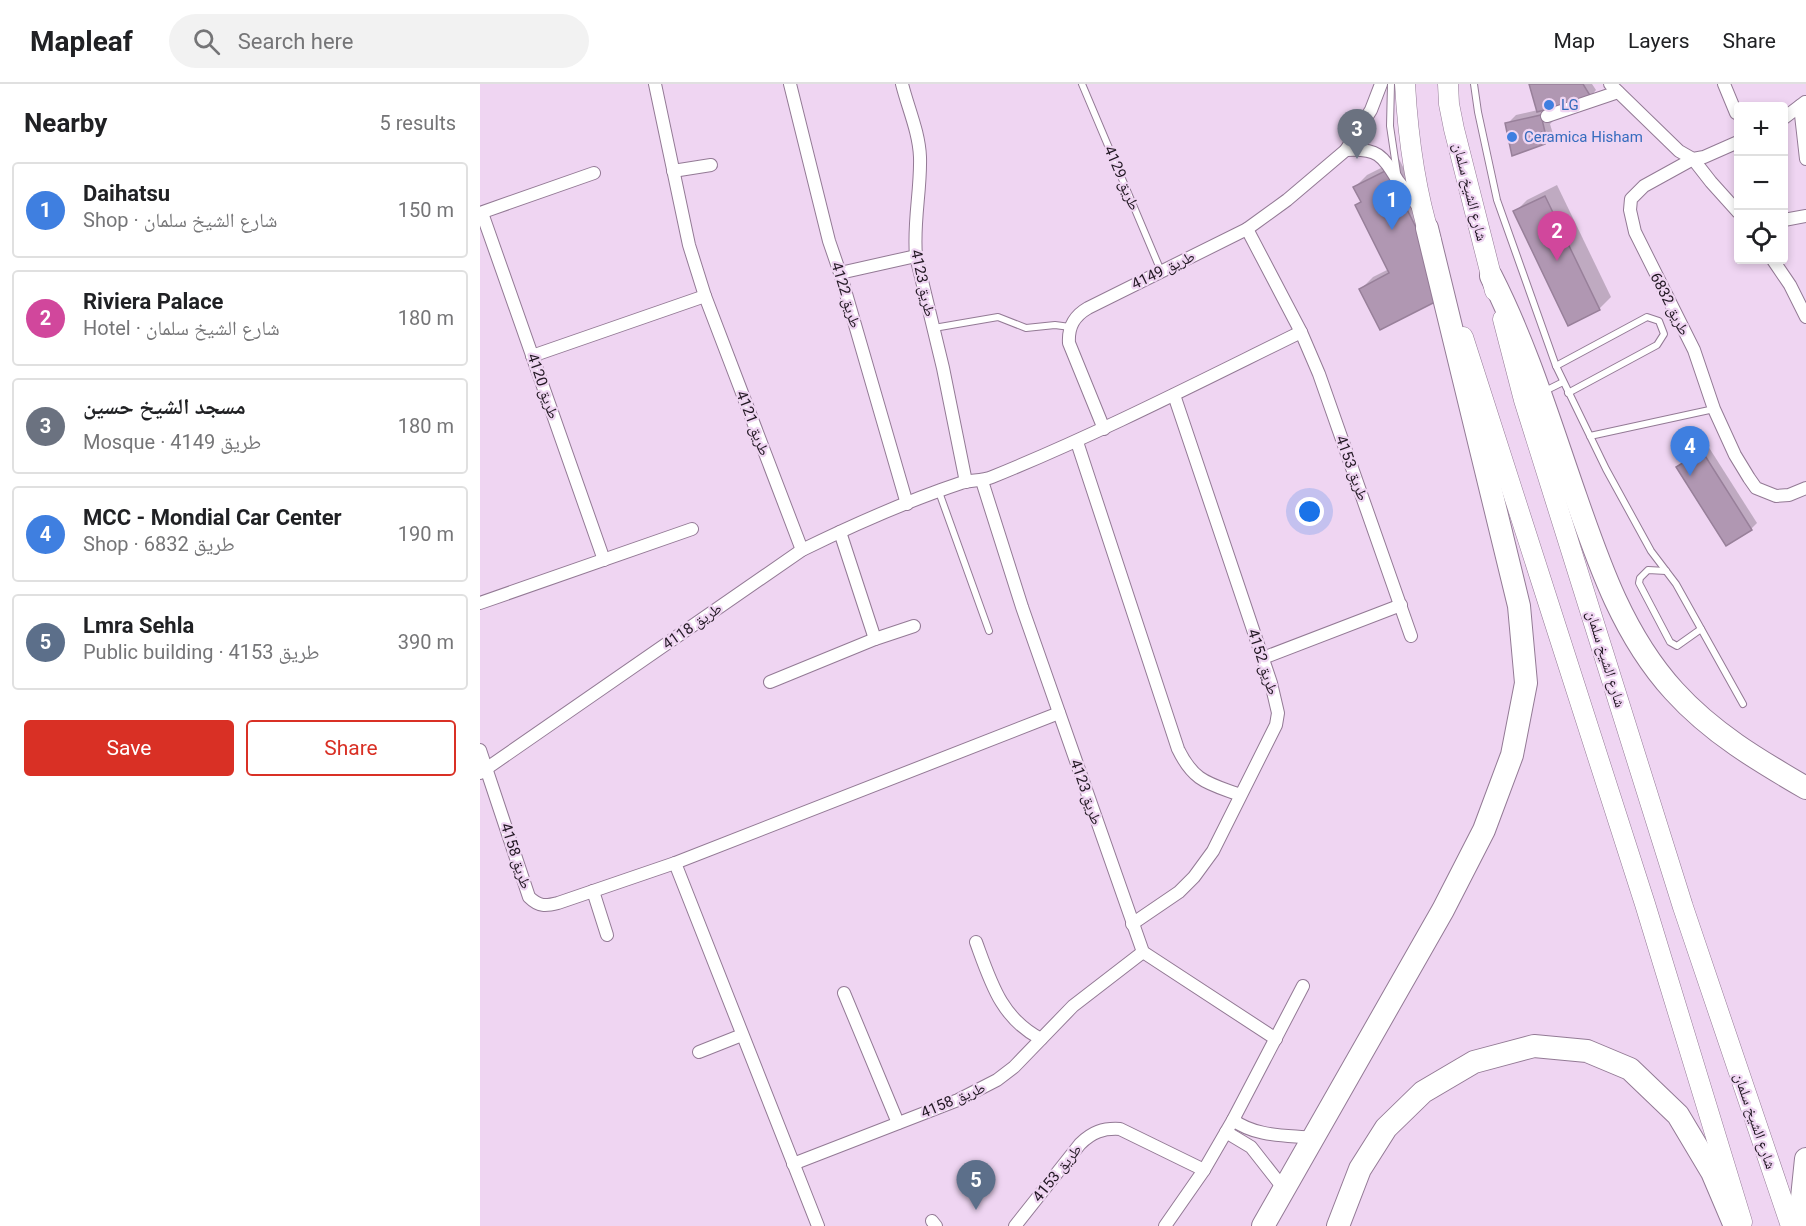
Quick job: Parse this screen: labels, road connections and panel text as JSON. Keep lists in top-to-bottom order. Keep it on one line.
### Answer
{"streets":{"main road":["شارع الشيخ سلمان"],"street":["طريق 4149","طريق 4123","طريق 4122","طريق 6832","طريق 4120","طريق 4121","طريق 4153","طريق 4118","طريق 4152","طريق 4158"],"lane":["طريق 4129"]},"crossings":[["طريق 4129","طريق 4149"],["طريق 4149","طريق 4153"],["طريق 4123","طريق 4152"],["طريق 4123","طريق 4158"],["طريق 4122","طريق 4118"],["طريق 4121","طريق 4118"],["طريق 4118","طريق 4158"]],"places":["LG","Ceramica Hisham"],"page":{"header":"Mapleaf","search":"Search here","nav":["Map","Layers","Share"],"heading":["Nearby","5 results"],"map_buttons":["+","−"],"pins":["3","1","2","4","5"],"list":[{"mark":"1","name":"Daihatsu","note":"Shop · شارع الشيخ سلمان","value":"150 m"},{"mark":"2","name":"Riviera Palace","note":"Hotel · شارع الشيخ سلمان","value":"180 m"},{"mark":"3","name":"مسجد الشيخ حسين","note":"Mosque · طريق 4149","value":"180 m"},{"mark":"4","name":"MCC - Mondial Car Center","note":"Shop · طريق 6832","value":"190 m"},{"mark":"5","name":"Lmra Sehla","note":"Public building · طريق 4153","value":"390 m"}],"buttons":["Save","Share"]}}
